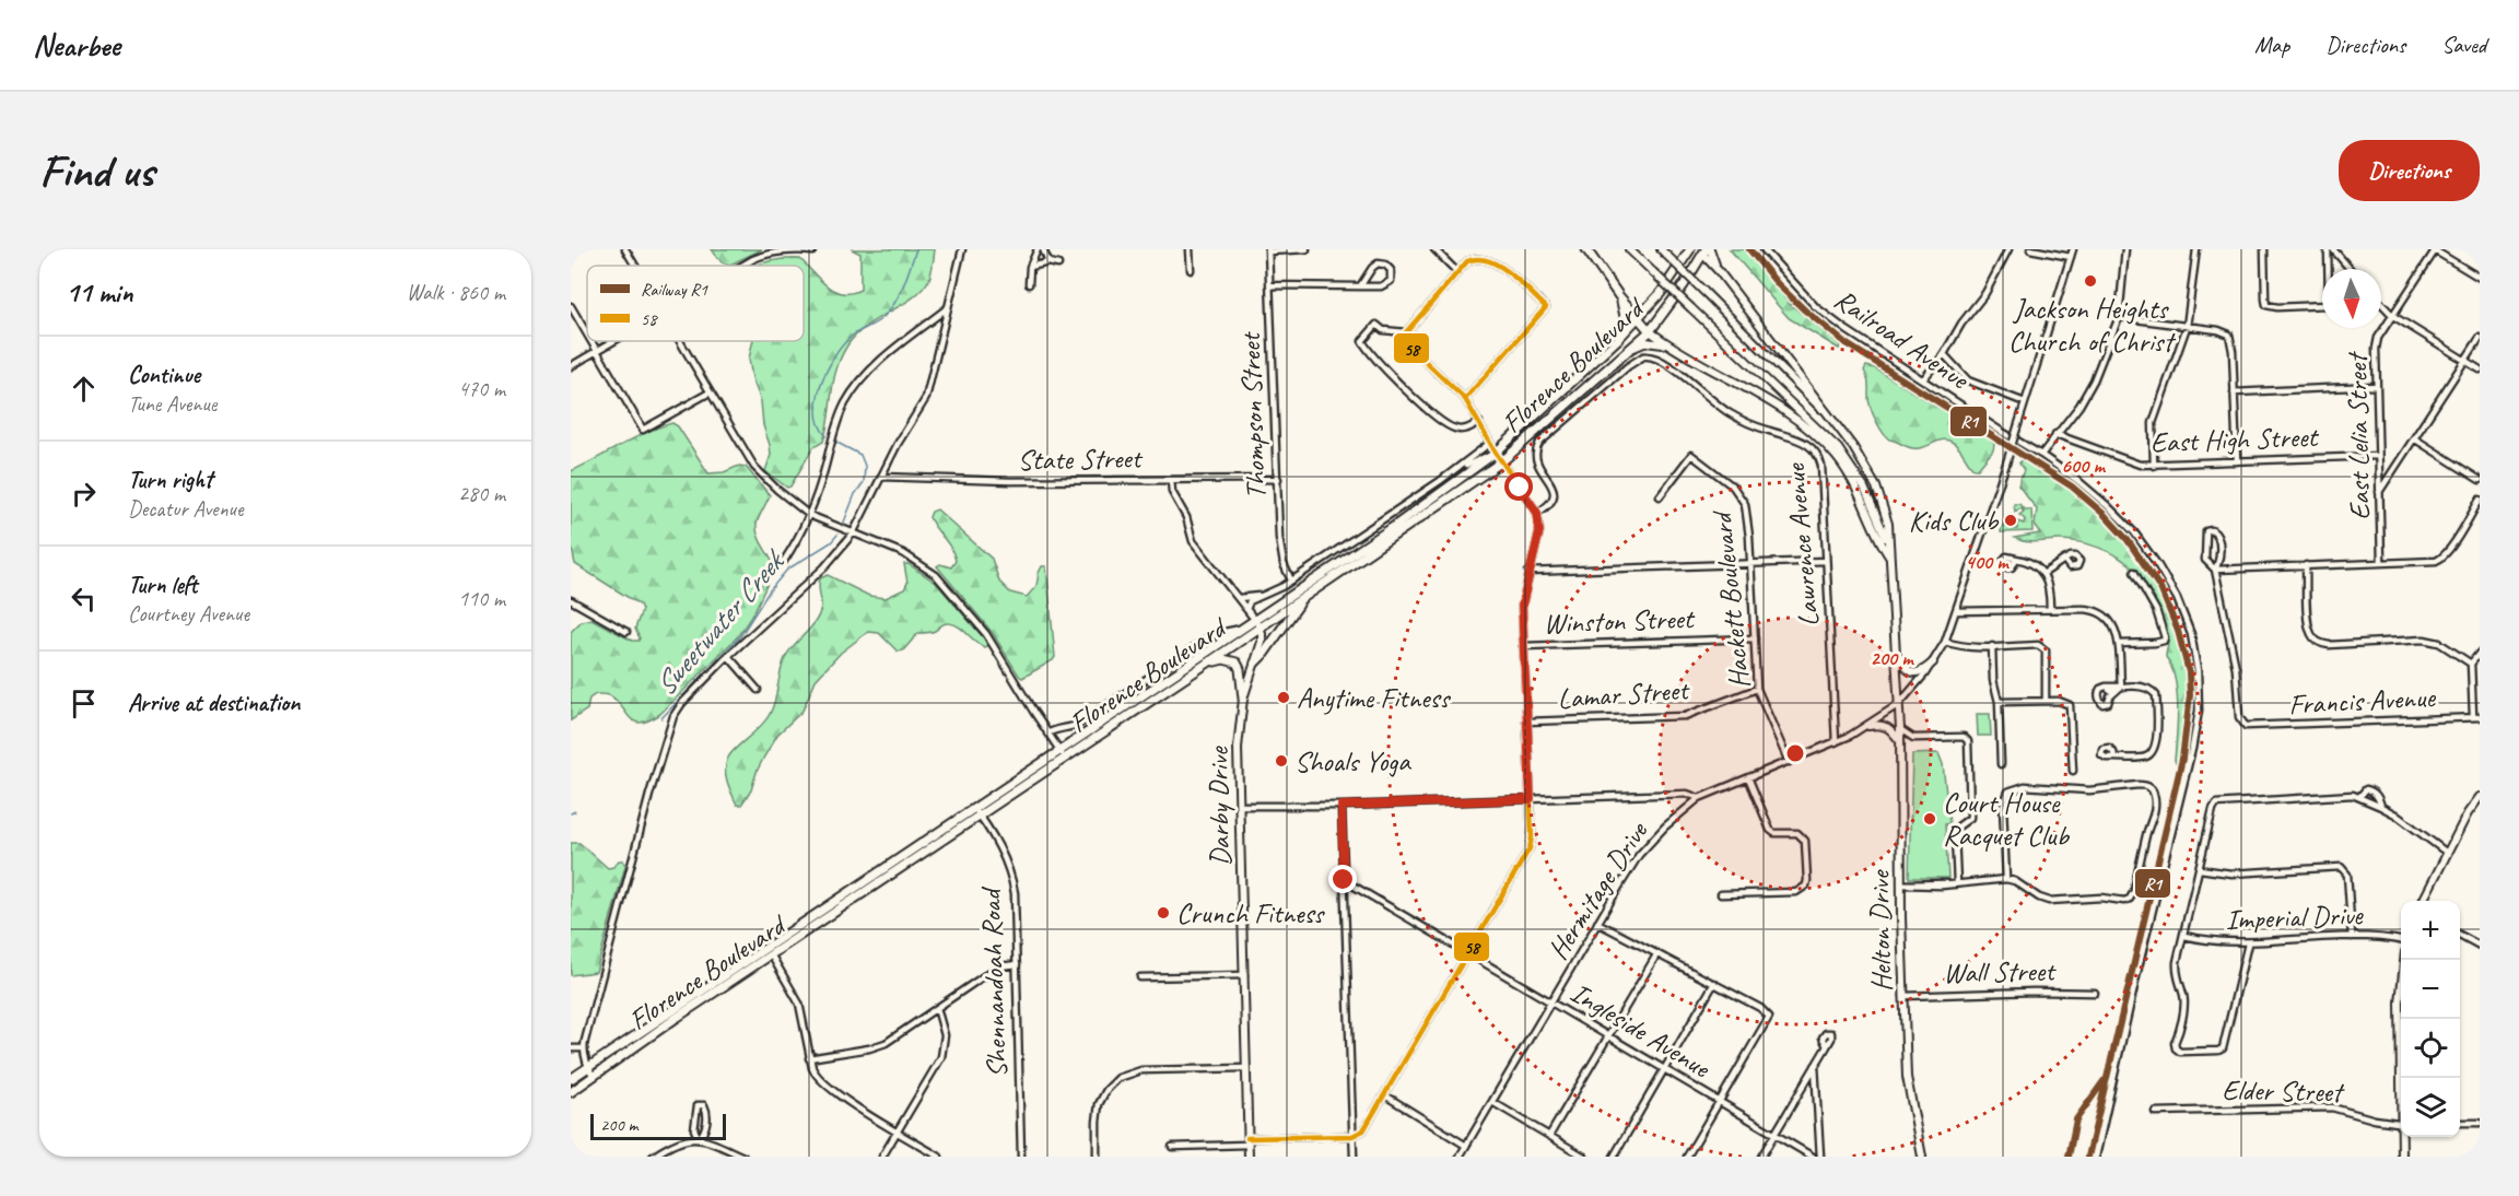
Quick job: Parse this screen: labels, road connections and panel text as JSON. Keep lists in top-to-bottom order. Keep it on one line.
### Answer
{"streets":{"highway":["Florence Boulevard"],"main road":["Darby Drive","Helton Drive"],"street":["Railroad Avenue","Thompson Street","East Lelia Street","East High Street","State Street","Lawrence Avenue","Hackett Boulevard","Winston Street","Lamar Street","Francis Avenue","Hermitage Drive","Imperial Drive","Wall Street","Shennandoah Road","Ingleside Avenue","Elder Street"]},"crossings":[["Florence Boulevard","Darby Drive"],["Florence Boulevard","Shennandoah Road"],["Thompson Street","State Street"],["East Lelia Street","East High Street"],["Lawrence Avenue","Hermitage Drive"],["Hackett Boulevard","Winston Street"],["Hackett Boulevard","Lamar Street"],["Hackett Boulevard","Hermitage Drive"],["Hermitage Drive","Helton Drive"],["Hermitage Drive","Ingleside Avenue"],["Helton Drive","Wall Street"]],"water":["Sweetwater Creek"],"places":["Jackson Heights Church of Christ","Kids Club","Anytime Fitness","Shoals Yoga","Court House Racquet Club","Crunch Fitness"],"lines":["rail line R1","transit line 58"],"legend":["Railway R1","58"],"scale_bar":"200 m","north":"bottom","page":{"header":"Nearbee","nav":["Map","Directions","Saved"],"buttons":"Directions","title":"Find us","heading":["11 min","Walk · 860 m"],"list":[["Continue","Tune Avenue","470 m"],["Turn right","Decatur Avenue","280 m"],["Turn left","Courtney Avenue","110 m"],"Arrive at destination"],"map_buttons":["+","−"],"scale":"200 m"},"rings":["600 m","400 m","200 m"]}
